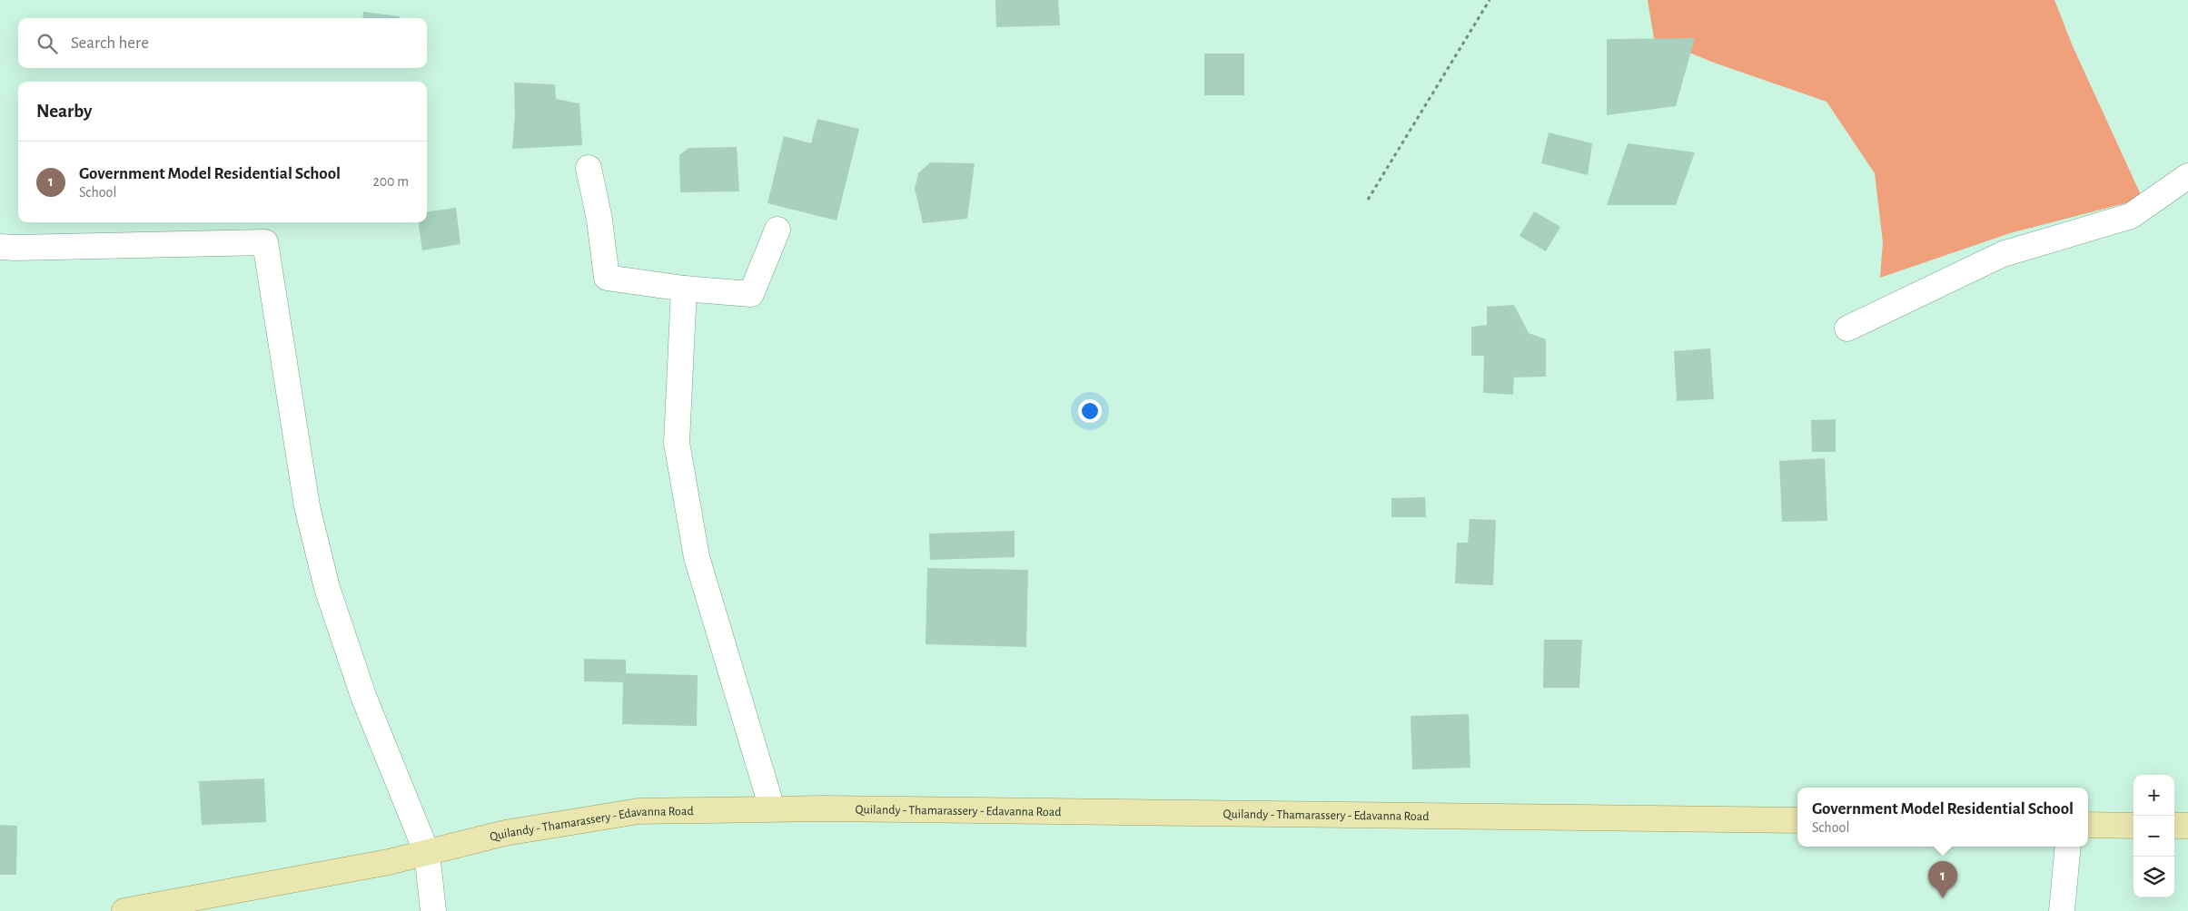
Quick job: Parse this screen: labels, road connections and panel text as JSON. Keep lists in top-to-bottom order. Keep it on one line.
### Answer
{"streets":{"main road":["Quilandy - Thamarassery - Edavanna Road"]},"page":{"search":"Search here","heading":"Nearby","list":[{"mark":"1","name":"Government Model Residential School","note":"School","value":"200 m"}],"map_buttons":["+","−"],"popup":["Government Model Residential School","School"],"pins":"1"}}
